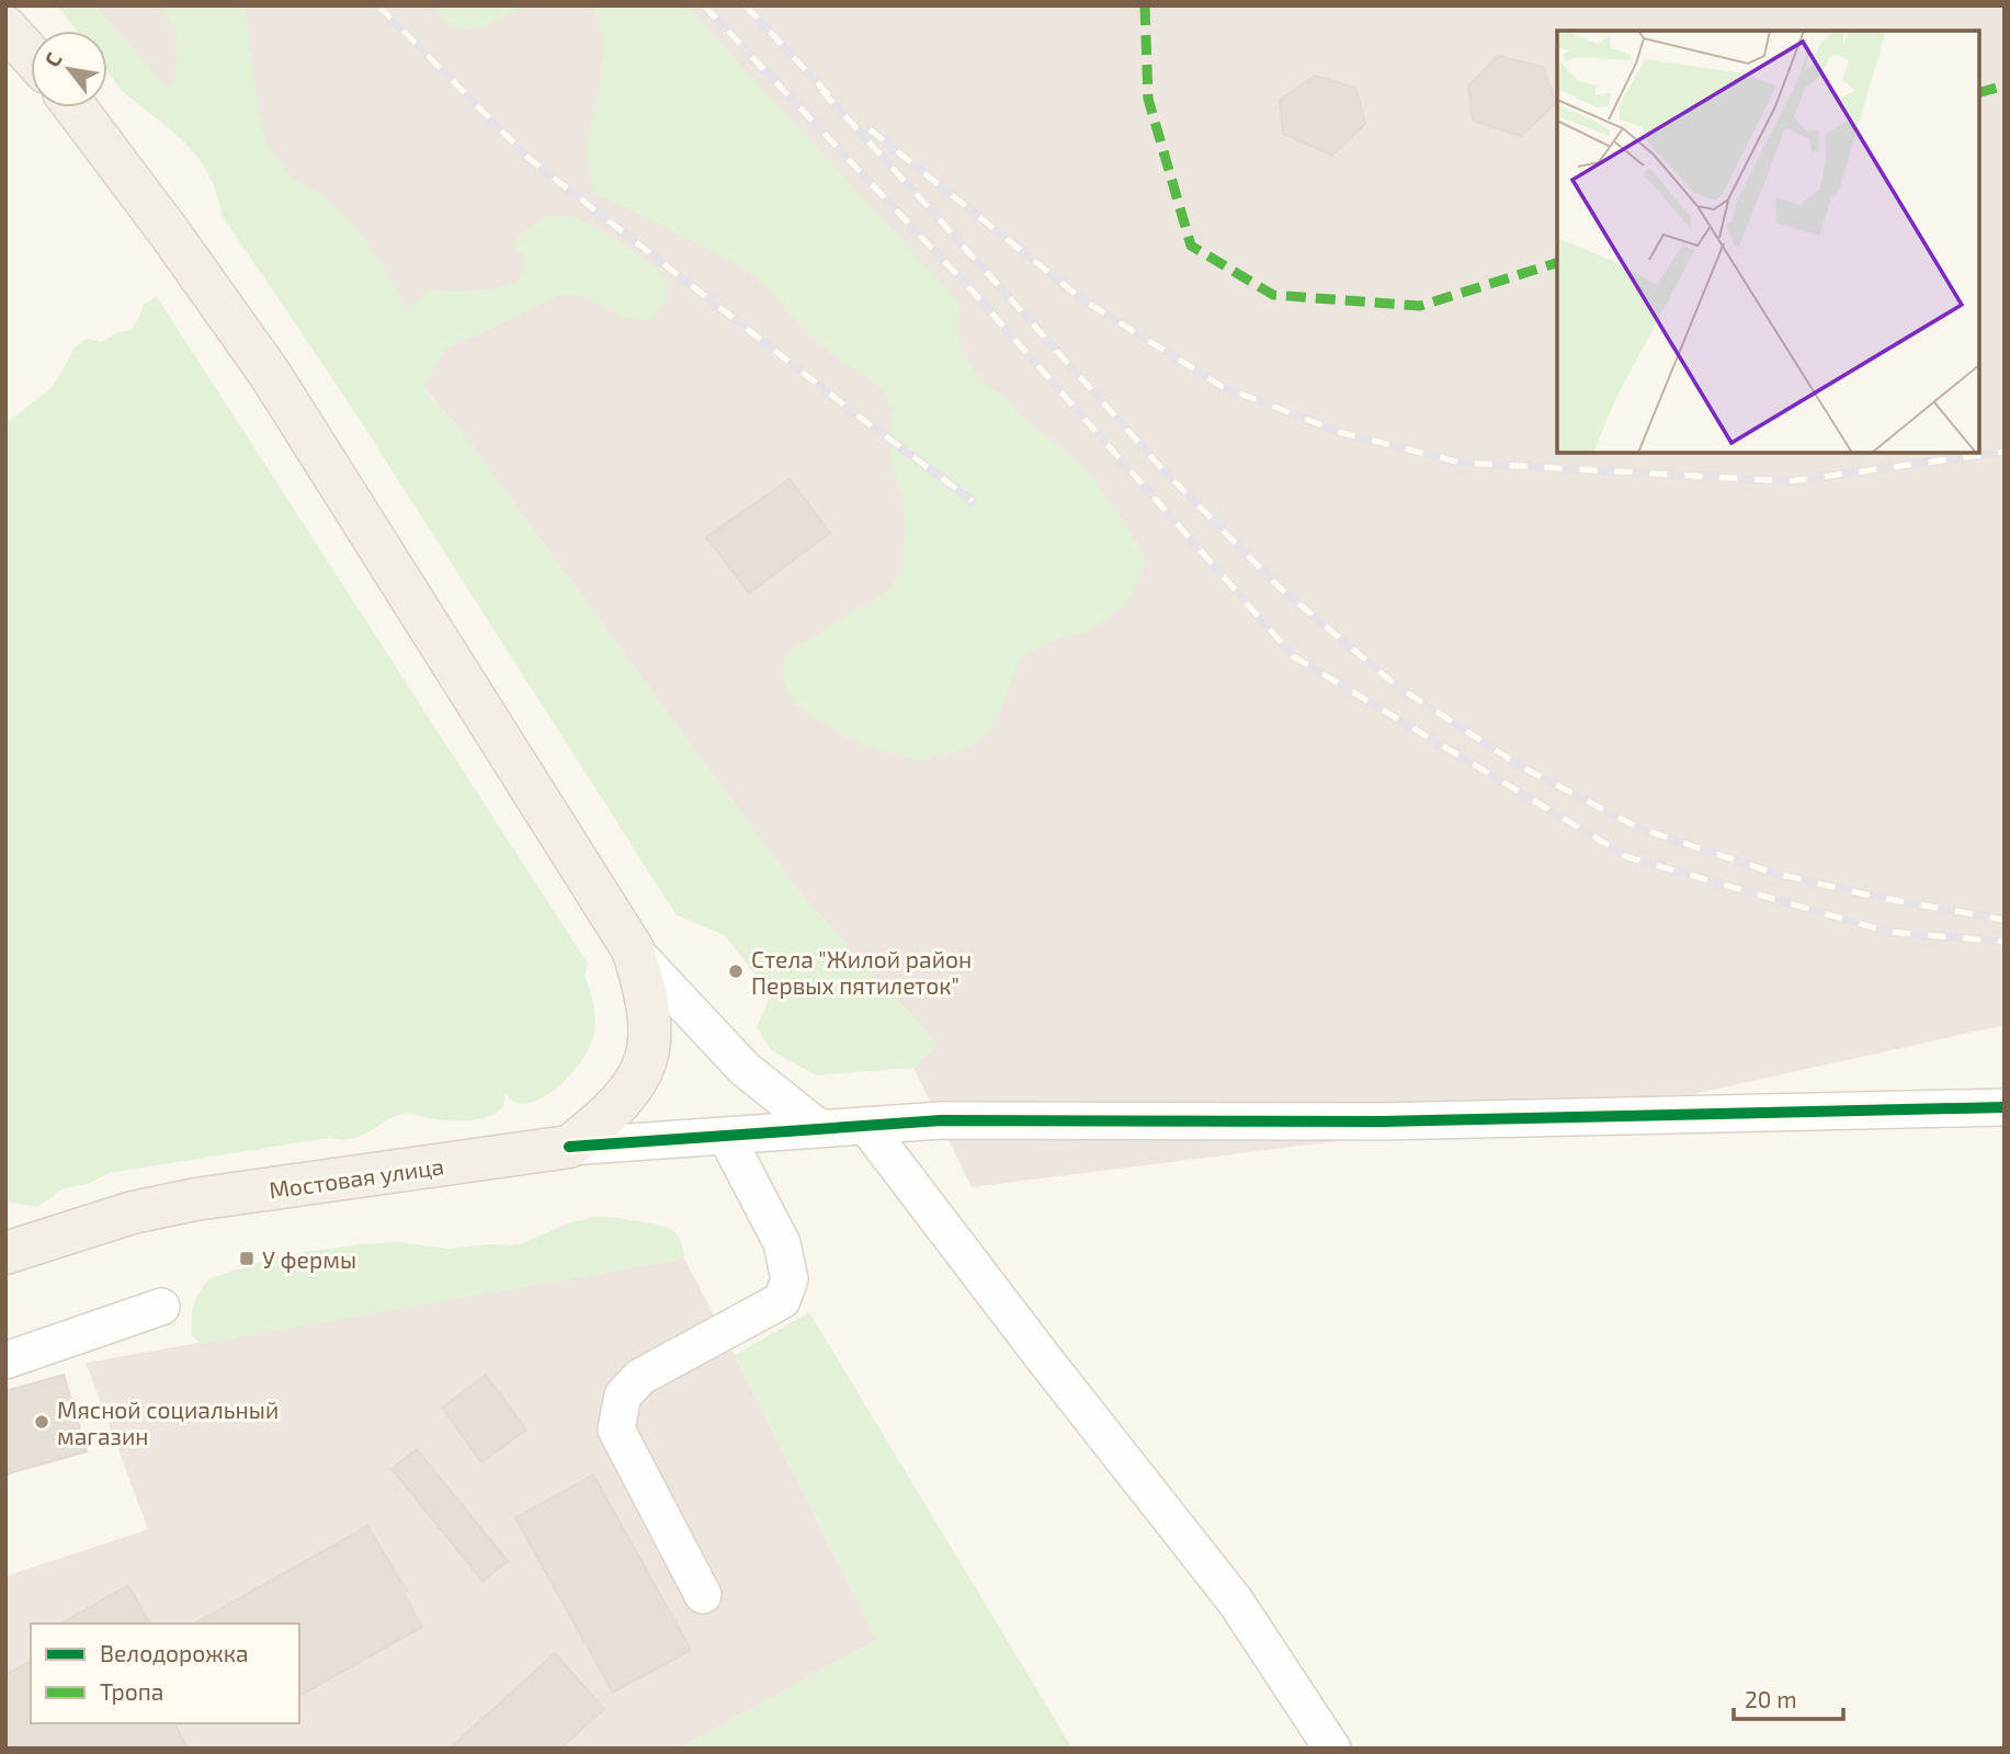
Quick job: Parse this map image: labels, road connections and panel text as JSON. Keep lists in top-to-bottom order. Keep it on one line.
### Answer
{"streets":{"main road":["Мостовая улица"]},"places":{"other":["Стела \"Жилой район Первых пятилеток\"","Мясной социальный магазин"],"transit":["У фермы"]},"legend":["Велодорожка","Тропа"],"scale_bar":"20 m","north":"top left"}
